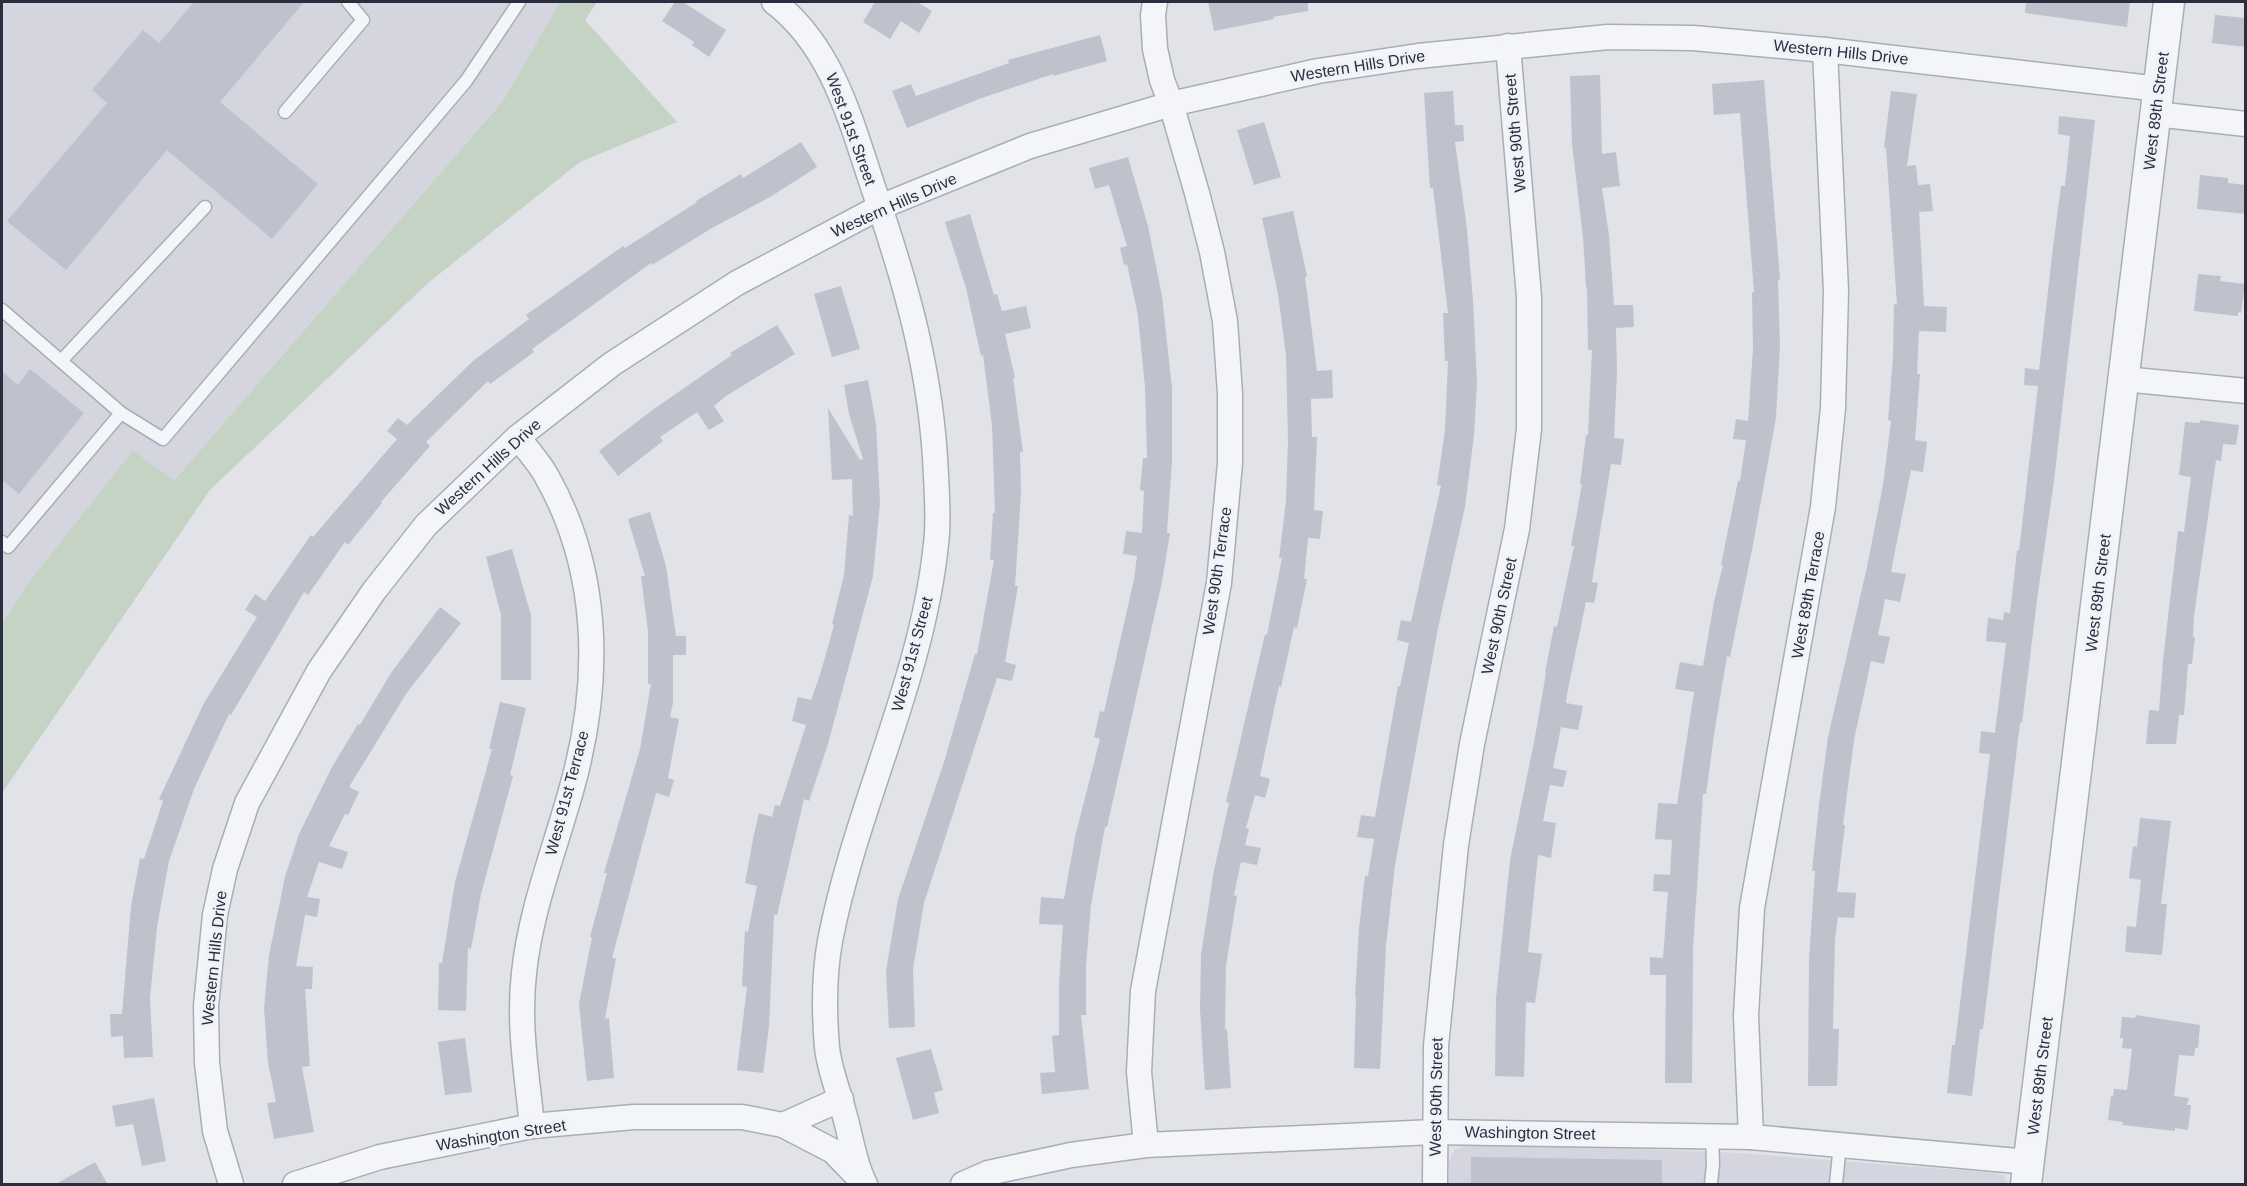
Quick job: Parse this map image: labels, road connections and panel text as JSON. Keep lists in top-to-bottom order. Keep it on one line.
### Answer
{"streets":{"street":["Western Hills Drive","West 89th Street","West 91st Street","West 90th Street","West 90th Terrace","West 89th Terrace","West 91st Terrace","Washington Street"]},"crossings":[["Western Hills Drive","West 89th Street"],["Western Hills Drive","West 91st Street"],["Western Hills Drive","West 90th Street"],["Western Hills Drive","West 90th Terrace"],["Western Hills Drive","West 89th Terrace"],["Western Hills Drive","West 91st Terrace"],["West 89th Street","Washington Street"],["West 91st Street","Washington Street"],["West 90th Street","Washington Street"],["West 90th Terrace","Washington Street"],["West 89th Terrace","Washington Street"],["West 91st Terrace","Washington Street"]]}
